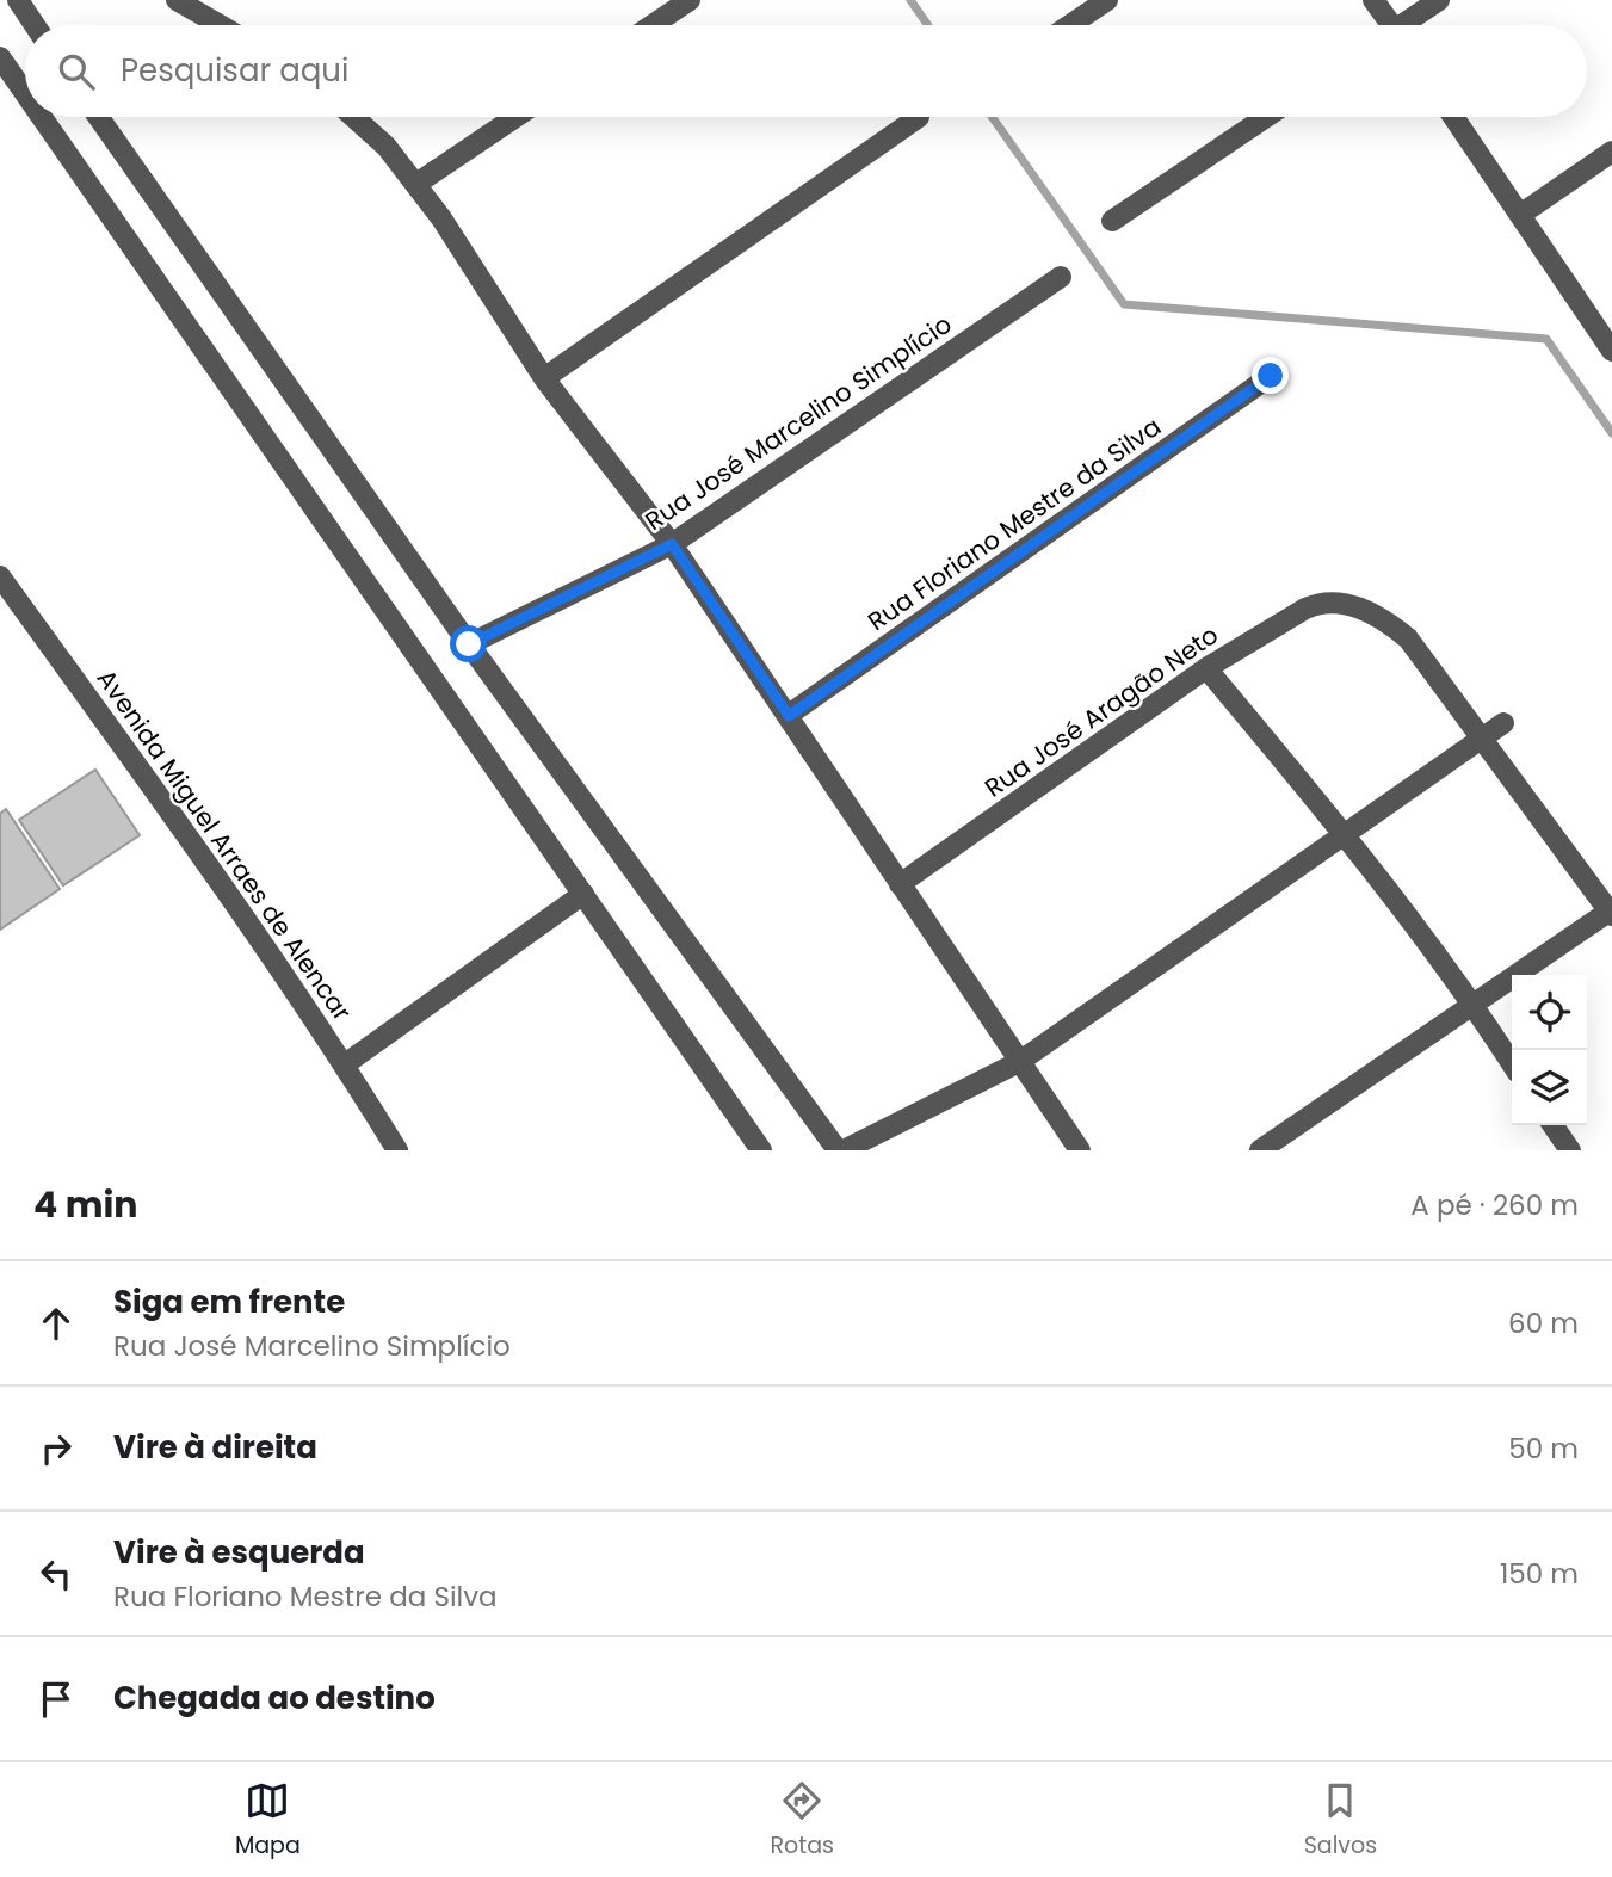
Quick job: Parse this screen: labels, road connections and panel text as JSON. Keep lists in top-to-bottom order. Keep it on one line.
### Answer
{"streets":{"street":["Rua José Marcelino Simplício","Rua Floriano Mestre da Silva","Rua José Aragão Neto","Avenida Miguel Arraes de Alencar"]},"page":{"search":"Pesquisar aqui","heading":["4 min","A pé · 260 m"],"list":[["Siga em frente","Rua José Marcelino Simplício","60 m"],["Vire à direita","50 m"],["Vire à esquerda","Rua Floriano Mestre da Silva","150 m"],"Chegada ao destino"],"nav":["Mapa","Rotas","Salvos"]}}
